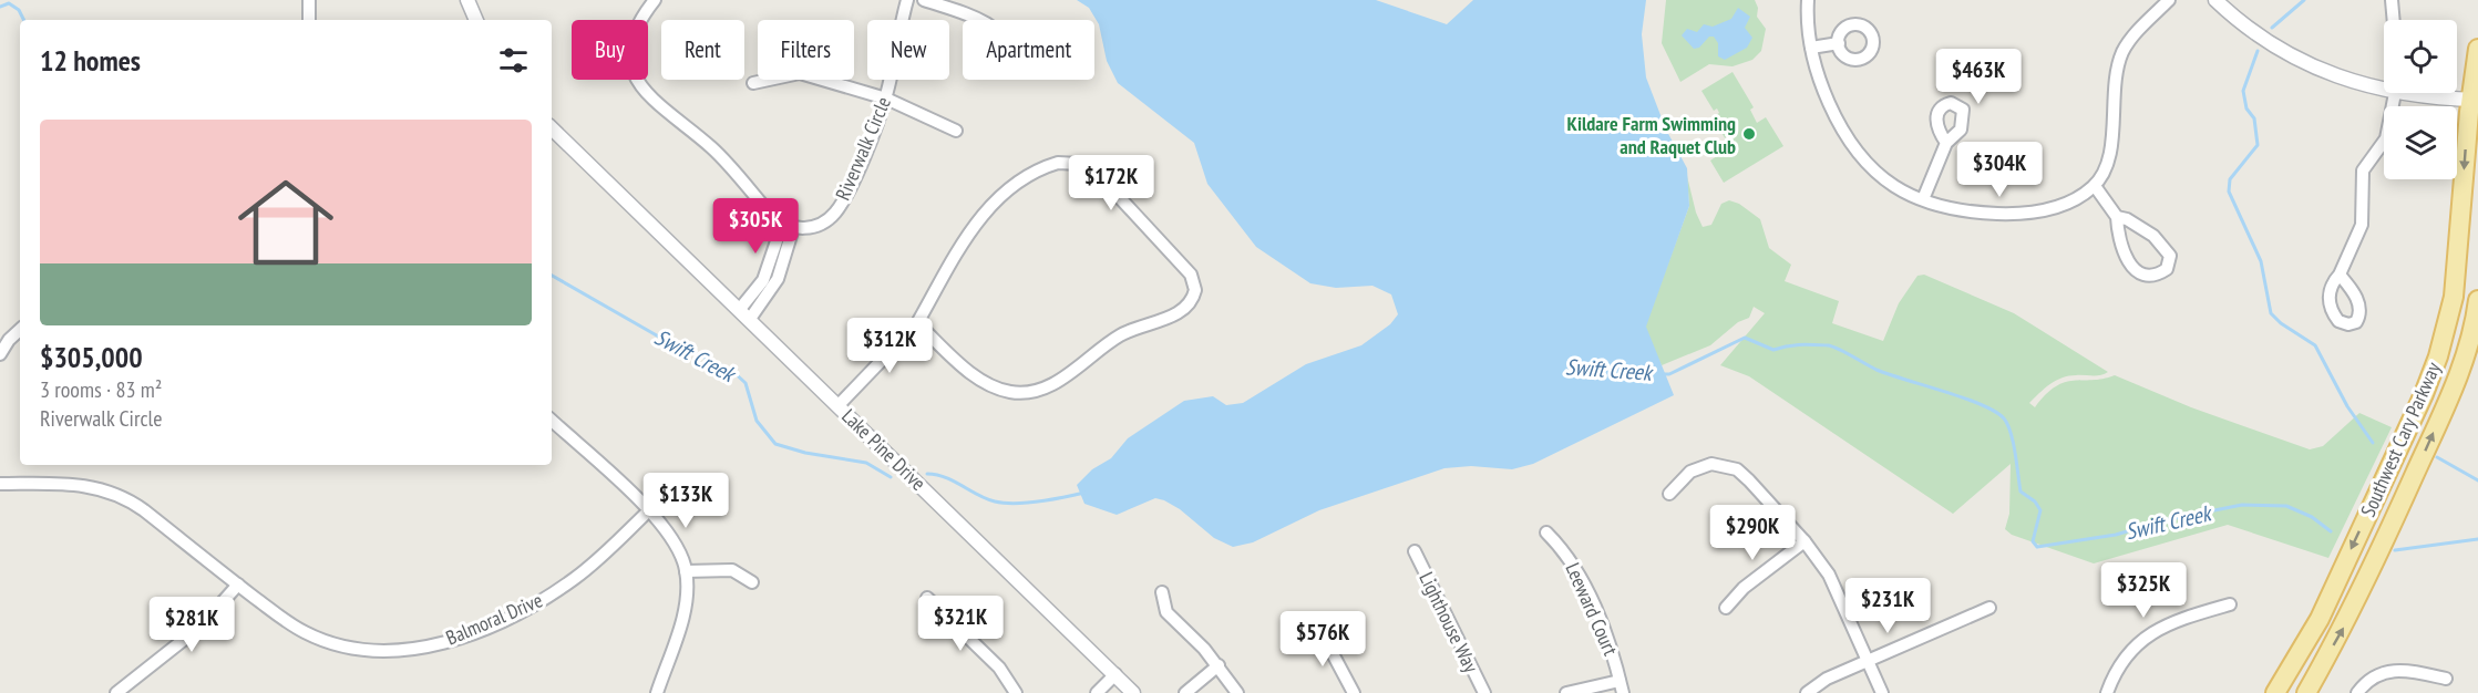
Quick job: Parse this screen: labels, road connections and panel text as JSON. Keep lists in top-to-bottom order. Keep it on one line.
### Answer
{"streets":{"main road":["Southwest Cary Parkway"],"street":["Riverwalk Circle","Lake Pine Drive","Leeward Court","Balmoral Drive","Lighthouse Way"]},"water":["Swift Creek"],"places":["Kildare Farm Swimming and Raquet Club"],"page":{"chip":["Buy","Rent","Filters","New","Apartment"],"heading":"12 homes","price":["$463K","$304K","$172K","$305K","$312K","$133K","$290K","$325K","$231K","$321K","$281K","$576K"],"list":[{"name":"$305,000","note":"3 rooms · 83 m² · Riverwalk Circle"}]}}
